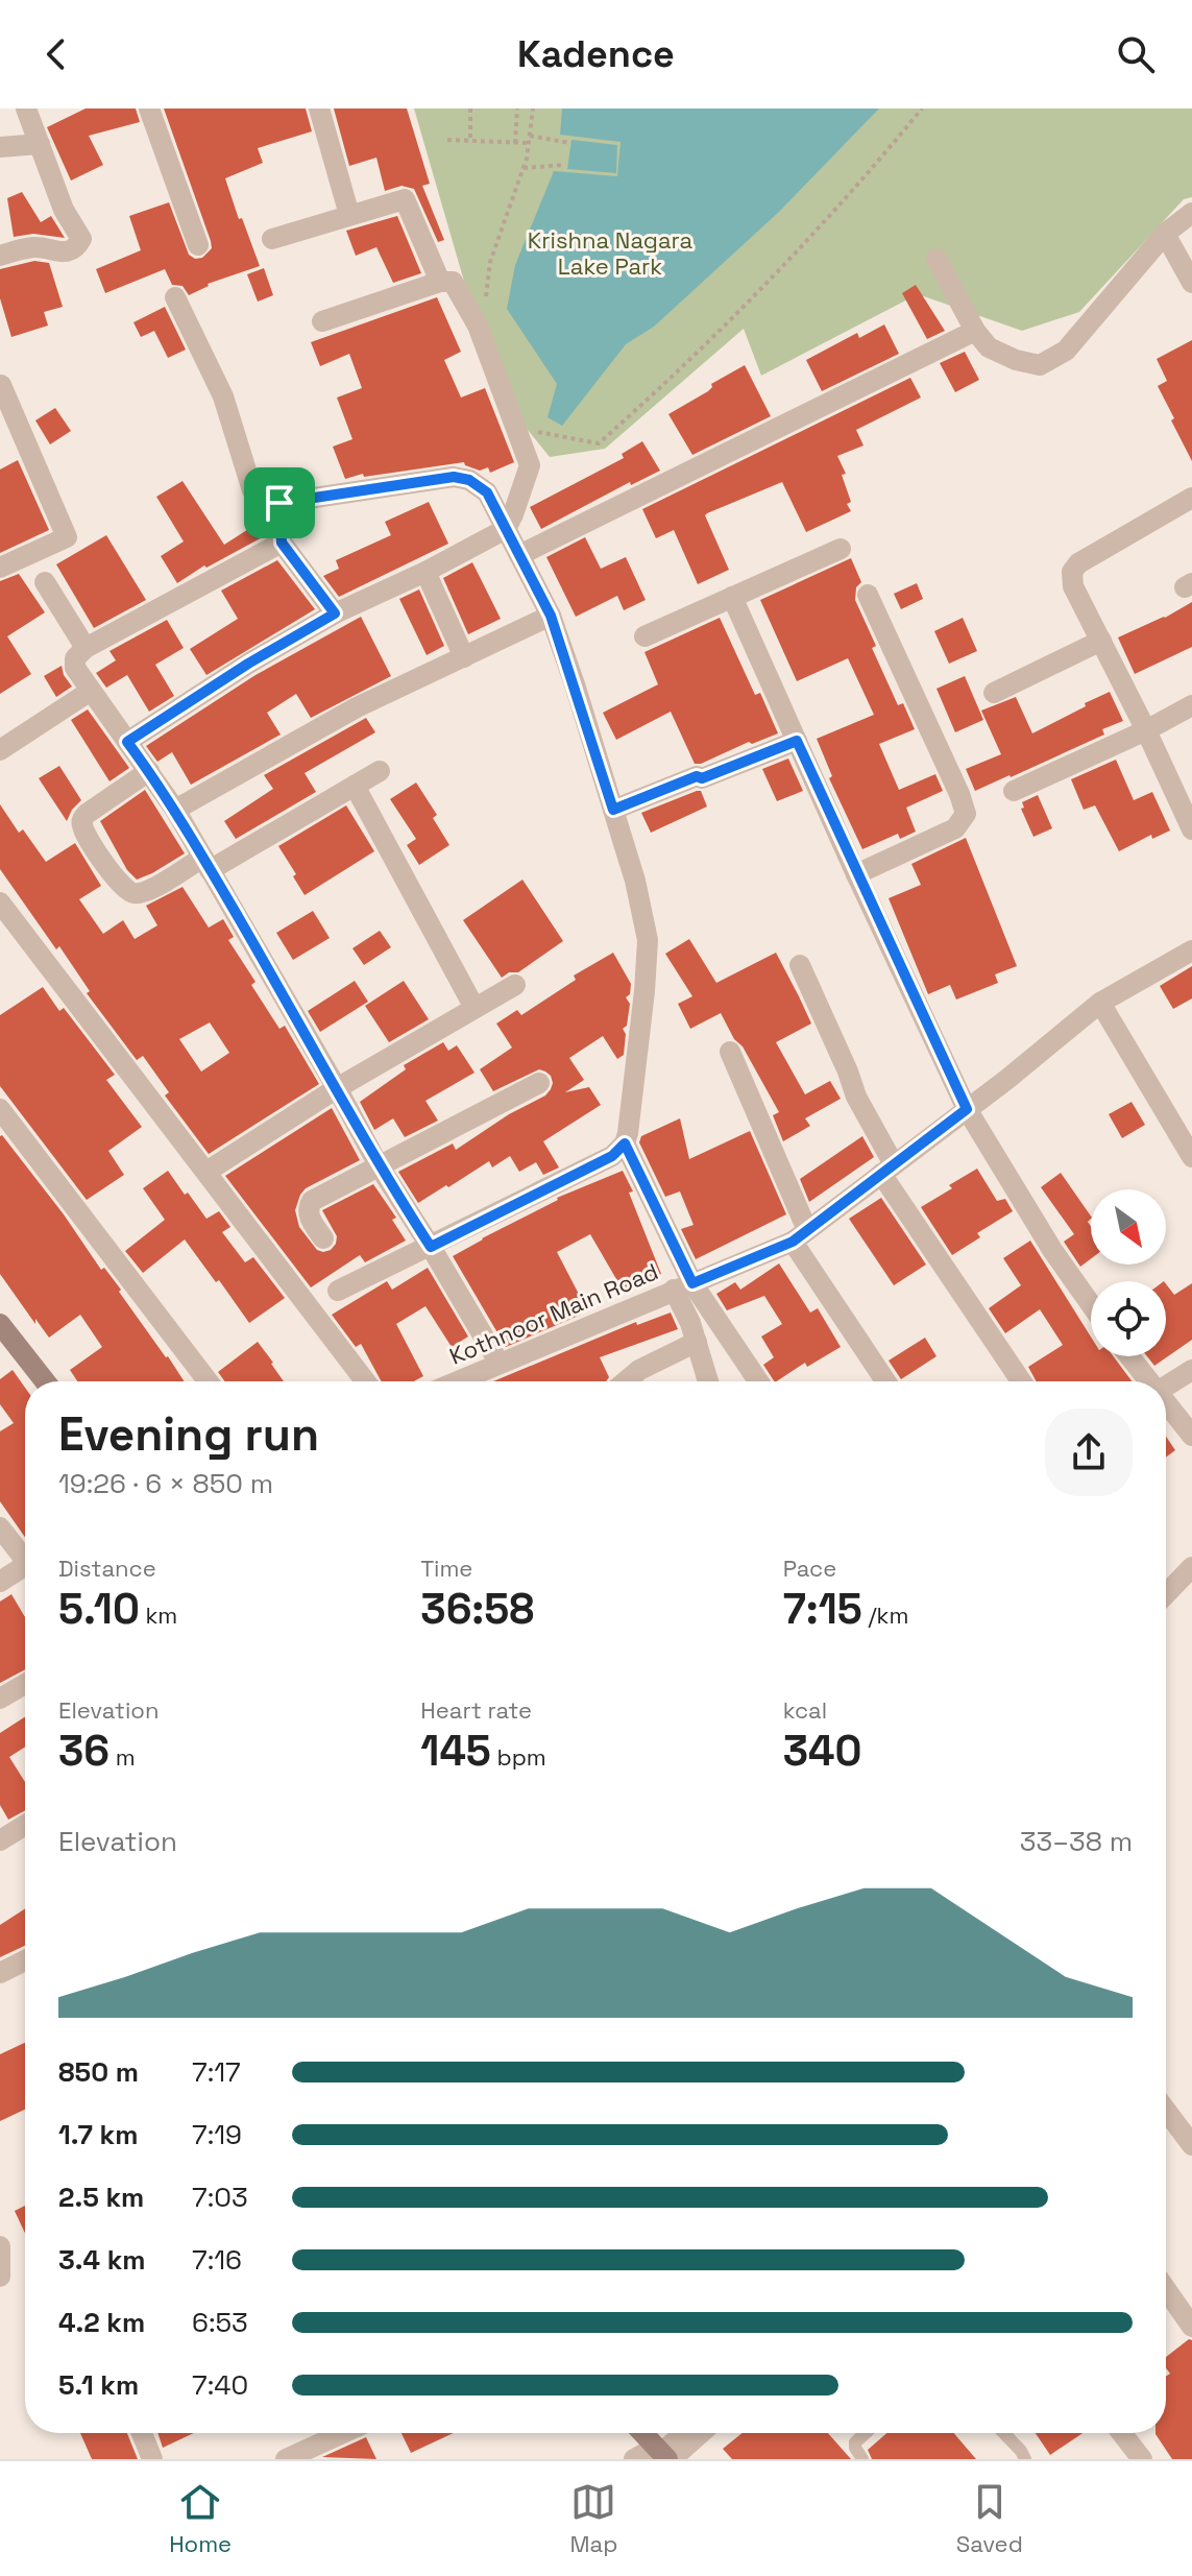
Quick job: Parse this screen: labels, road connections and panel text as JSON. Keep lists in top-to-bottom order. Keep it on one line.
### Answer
{"streets":{"street":["Kothnoor Main Road"]},"parks":["Krishna Nagara Lake Park"],"north":"bottom right","page":{"header":"Kadence","heading":["Evening run","19:26 · 6 × 850 m"],"stats":[["Distance","5.10 km"],["Time","36:58"],["Pace","7:15 /km"],["Elevation","36 m"],["Heart rate","145 bpm"],["kcal","340"]],"chart":["Elevation","33–38 m"],"list":[{"name":"850 m","note":"7:17"},{"name":"1.7 km","note":"7:19"},{"name":"2.5 km","note":"7:03"},{"name":"3.4 km","note":"7:16"},{"name":"4.2 km","note":"6:53"},{"name":"5.1 km","note":"7:40"}],"tabs":["Home","Map","Saved"]}}
